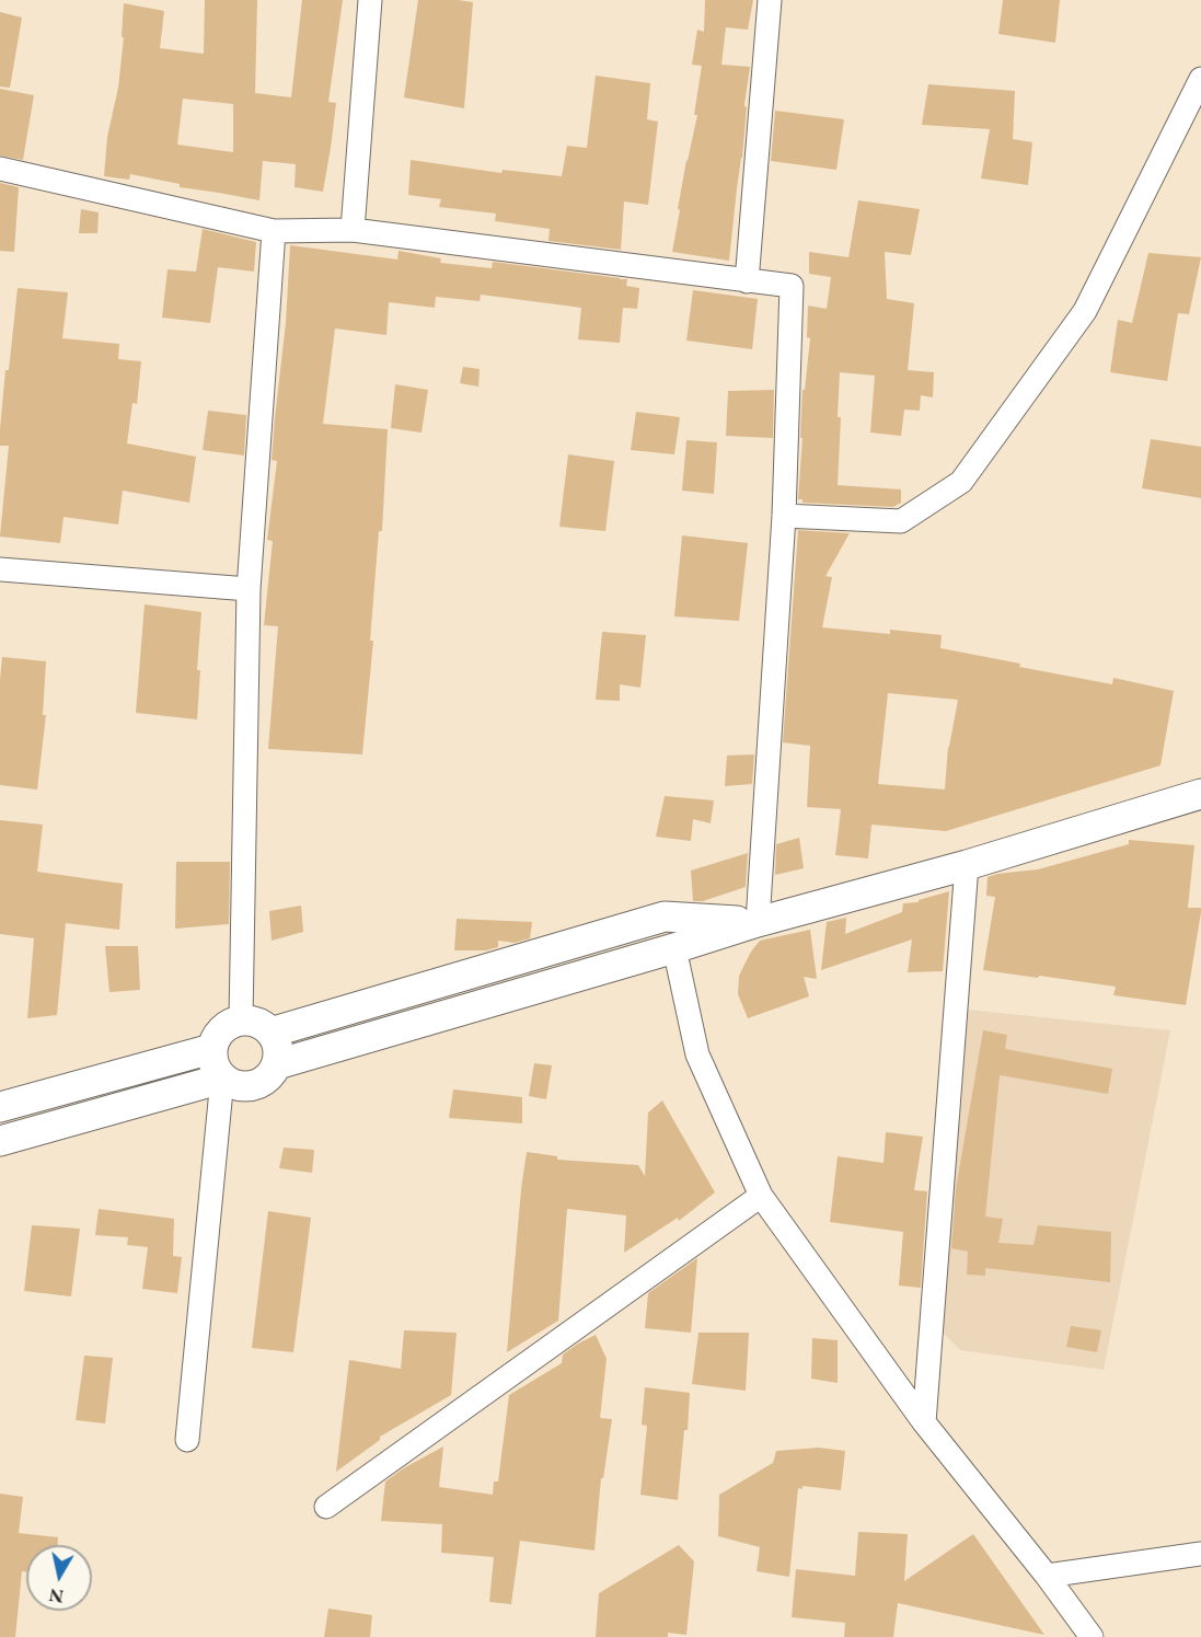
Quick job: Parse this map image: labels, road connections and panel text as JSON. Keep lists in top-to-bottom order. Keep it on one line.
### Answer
{"north":"bottom"}
